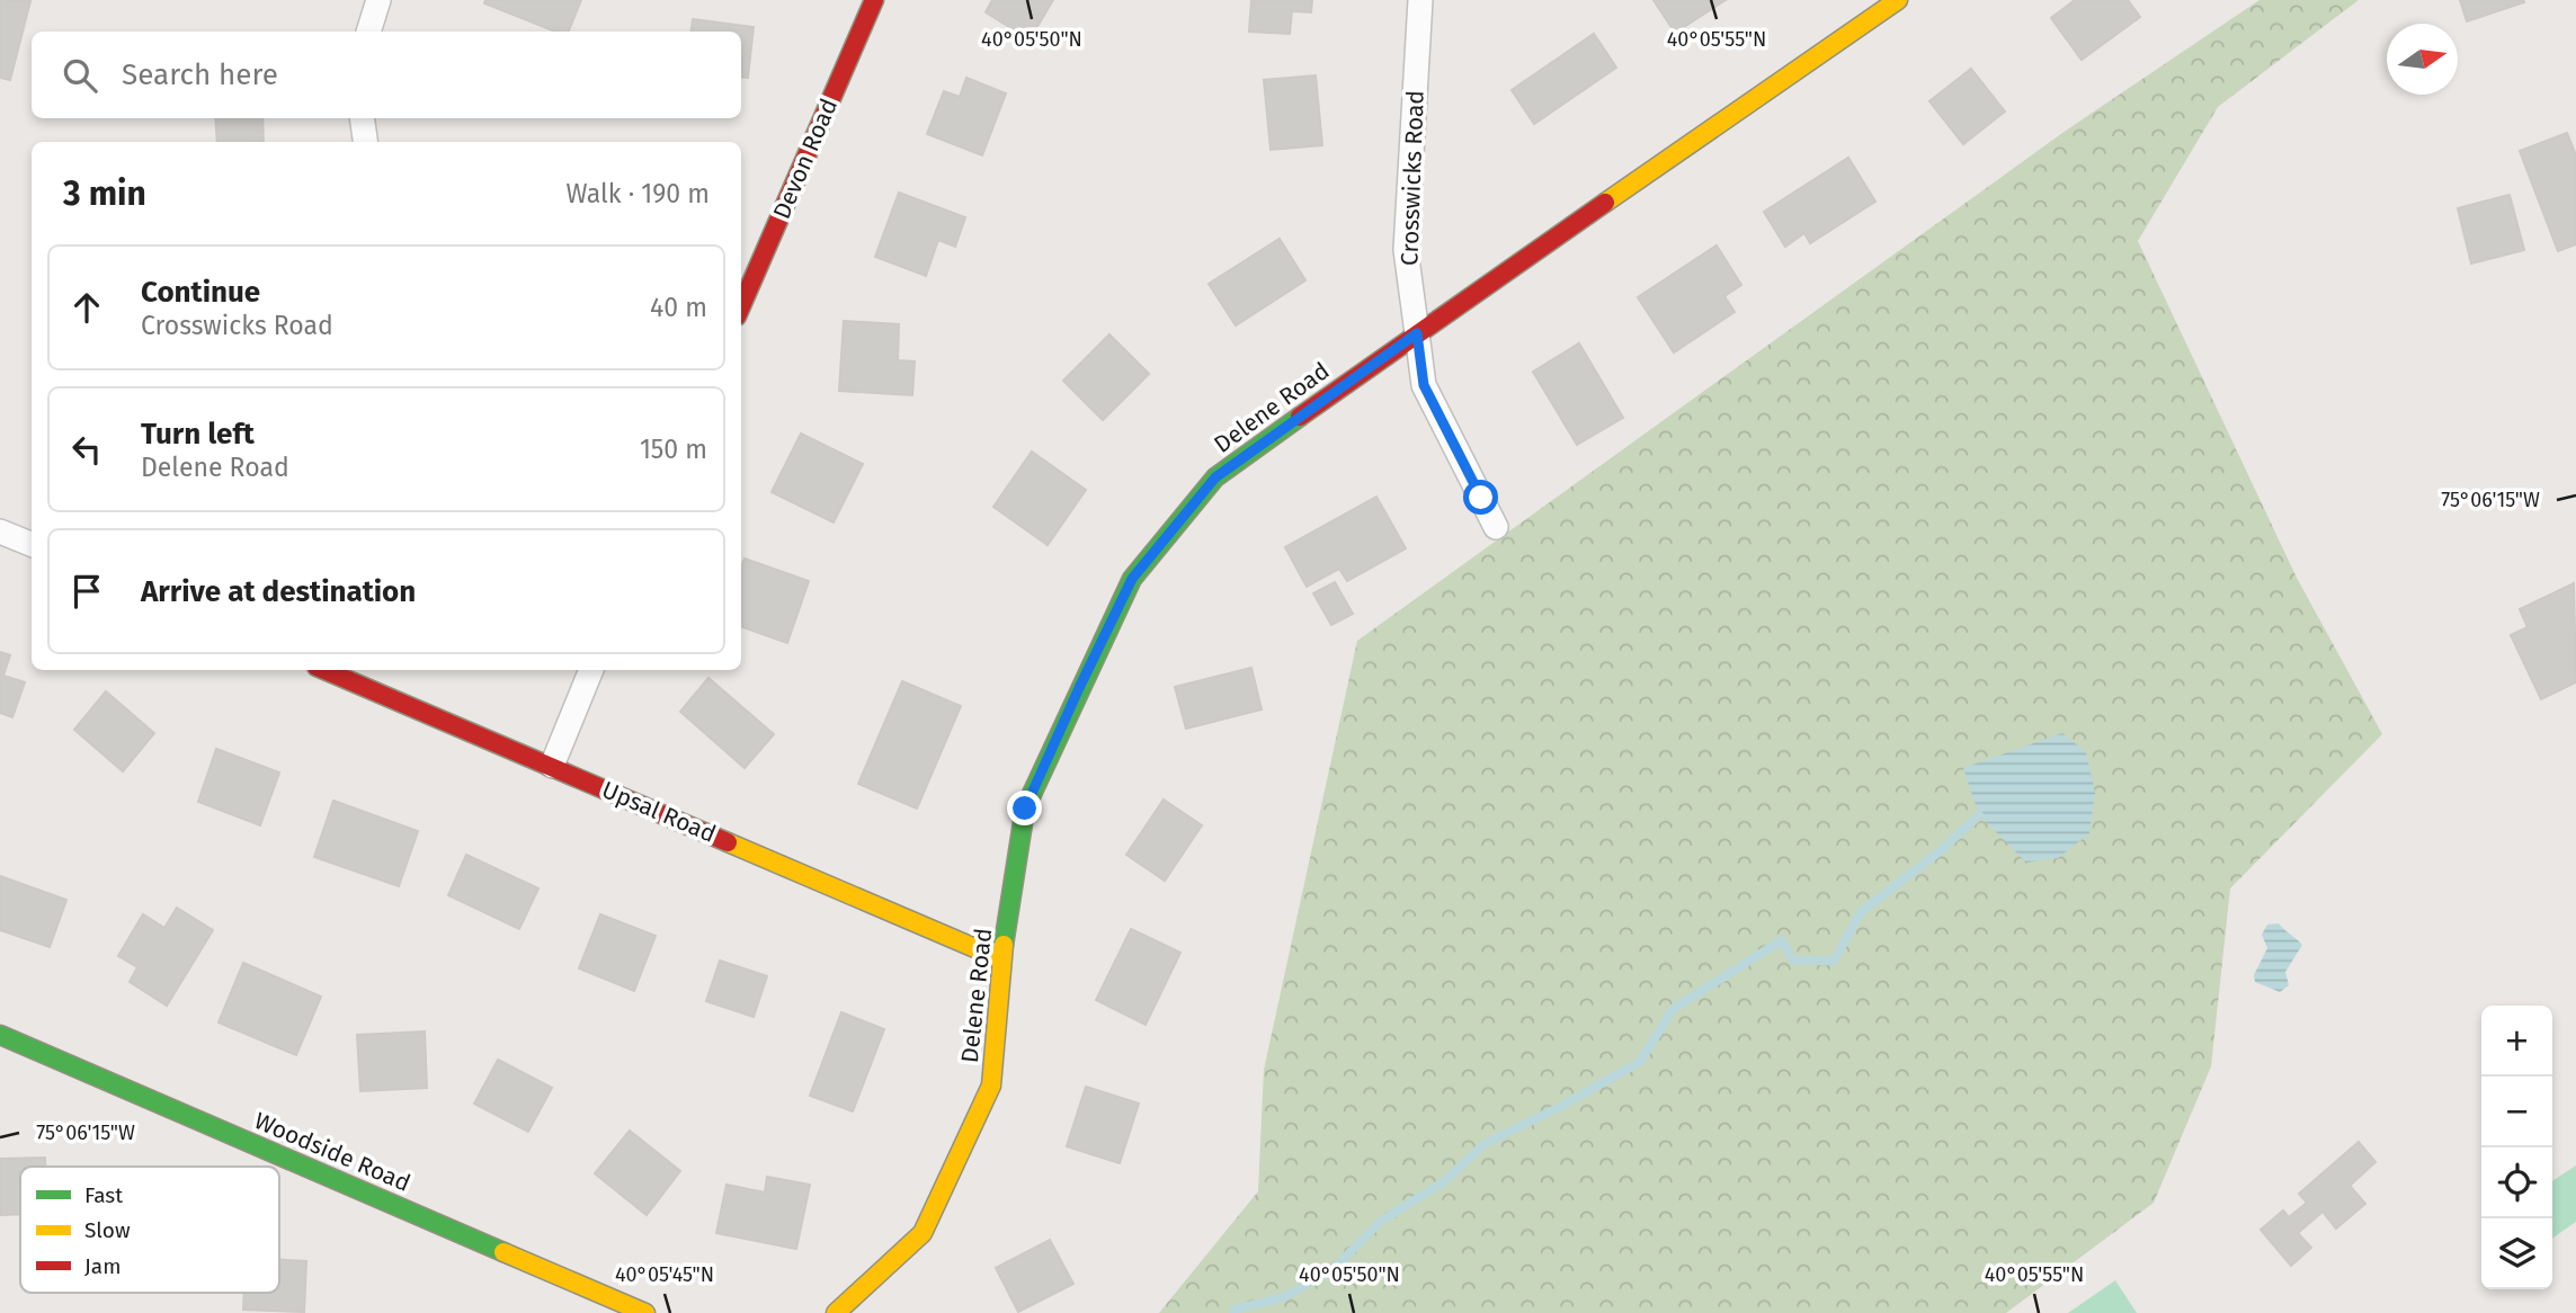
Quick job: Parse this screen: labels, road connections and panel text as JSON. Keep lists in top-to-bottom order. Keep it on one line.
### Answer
{"streets":{"street":["Devon Road","Crosswicks Road","Delene Road","Upsal Road","Woodside Road"]},"crossings":[["Crosswicks Road","Delene Road"],["Delene Road","Upsal Road"]],"legend":["Fast","Slow","Jam"],"north":"right","page":{"search":"Search here","heading":["3 min","Walk · 190 m"],"list":[["Continue","Crosswicks Road","40 m"],["Turn left","Delene Road","150 m"],"Arrive at destination"],"map_buttons":["+","−"]},"coordinates":["40°05'50\"N","40°05'55\"N","75°06'15\"W","40°05'45\"N"]}
